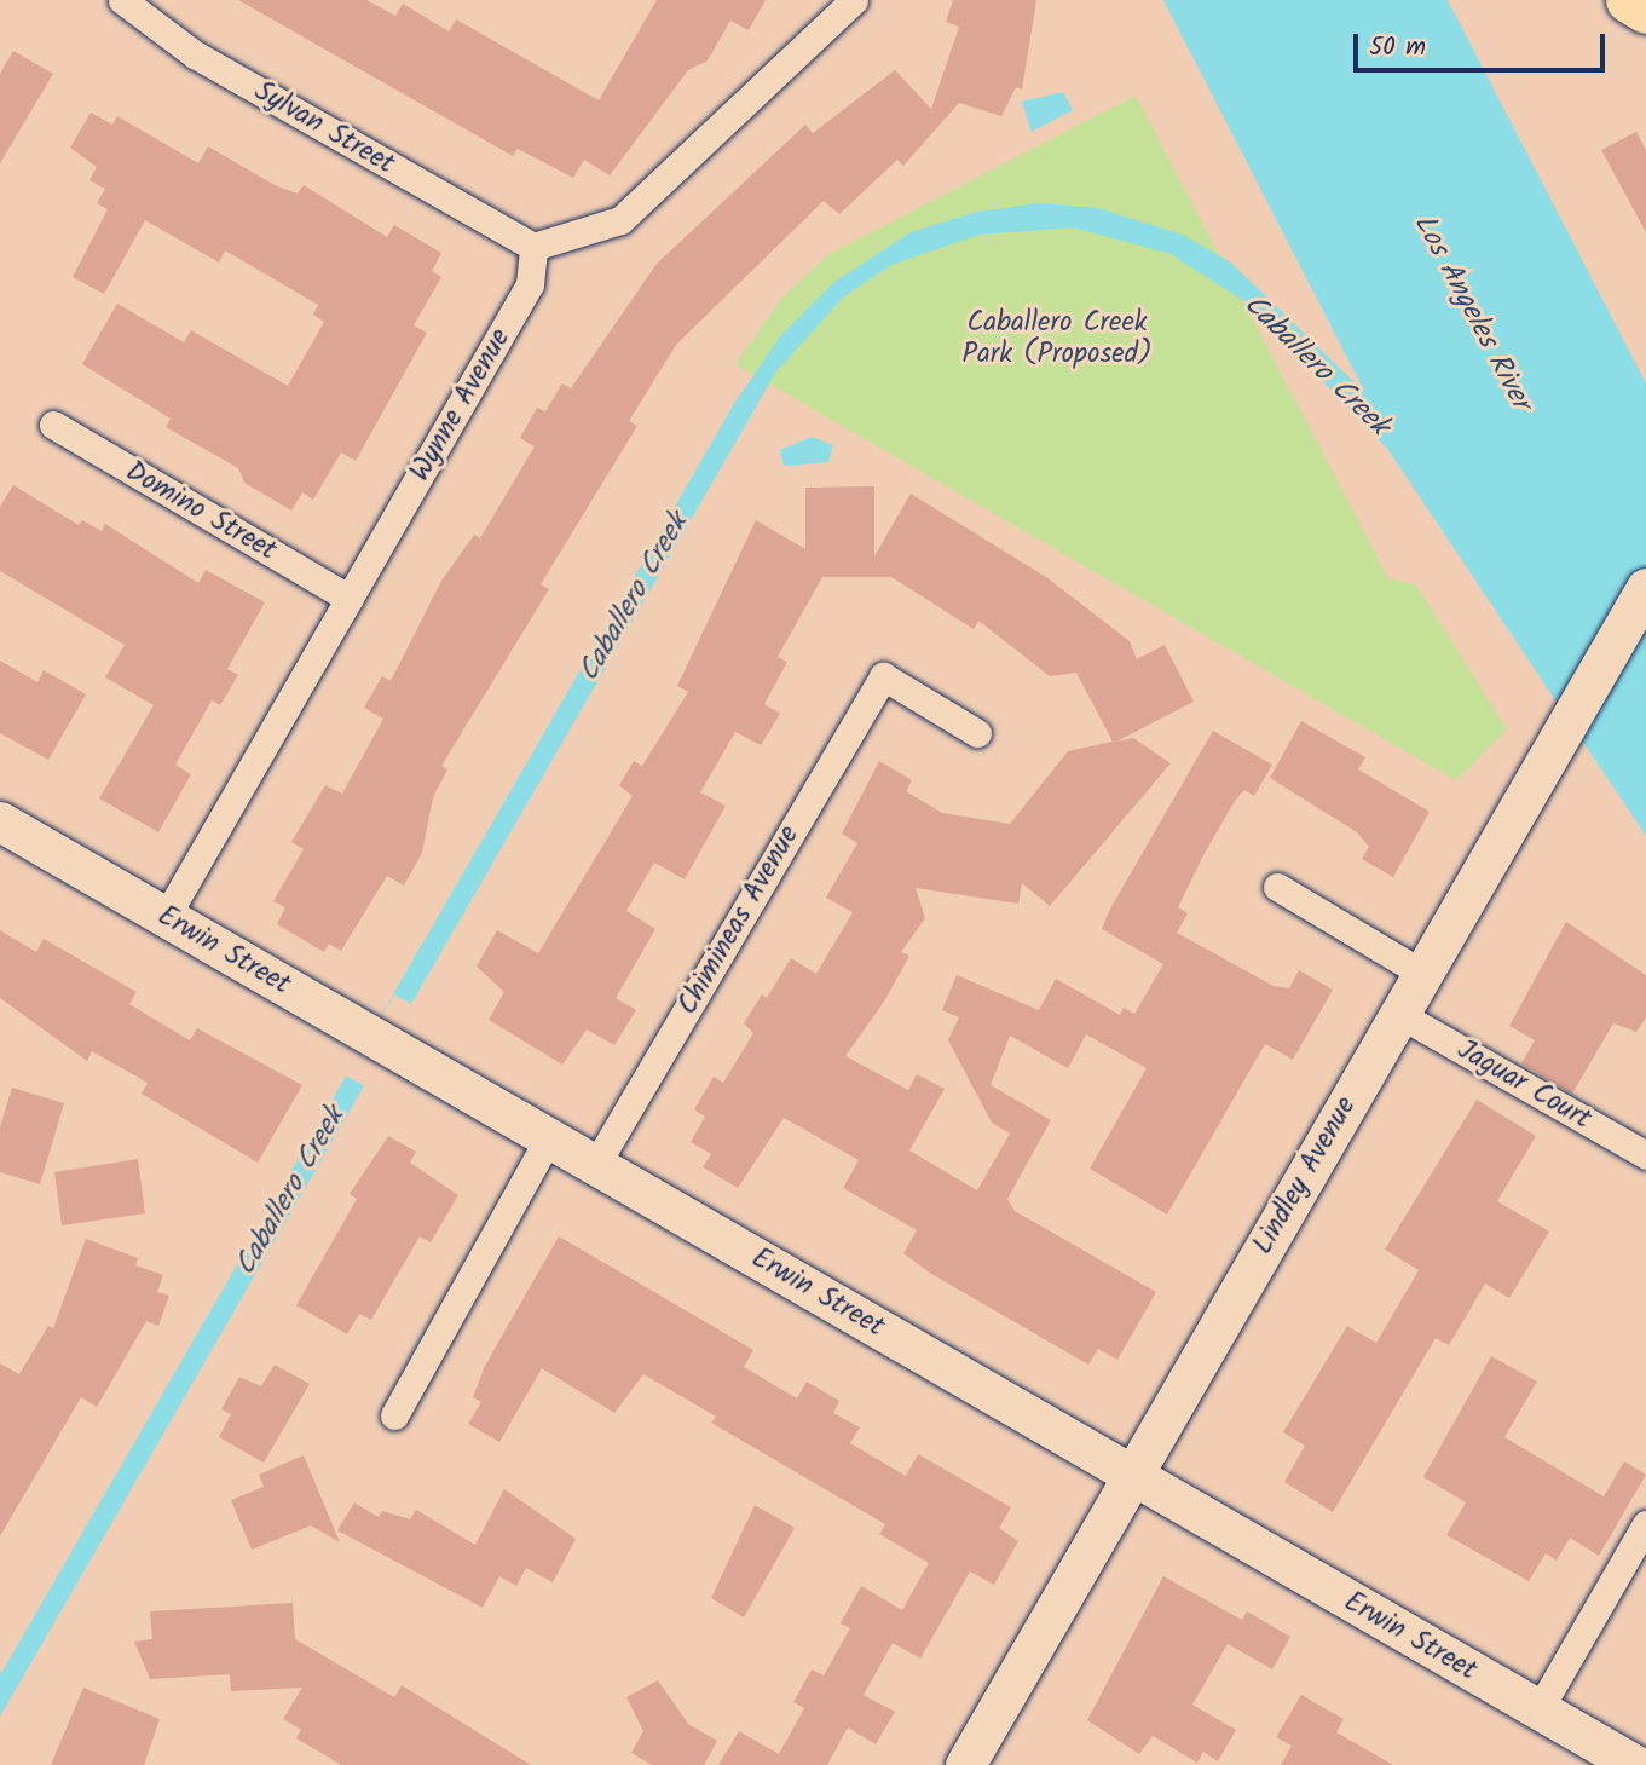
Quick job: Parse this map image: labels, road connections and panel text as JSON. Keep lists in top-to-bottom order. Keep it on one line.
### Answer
{"streets":{"street":["Sylvan Street","Wynne Avenue","Domino Street","Chimineas Avenue","Erwin Street","Jaguar Court","Lindley Avenue"]},"crossings":[["Sylvan Street","Wynne Avenue"],["Wynne Avenue","Domino Street"],["Wynne Avenue","Erwin Street"],["Chimineas Avenue","Erwin Street"],["Erwin Street","Lindley Avenue"],["Jaguar Court","Lindley Avenue"]],"water":["Los Angeles River","Caballero Creek"],"parks":["Caballero Creek Park (Proposed)"],"scale_bar":"50 m"}
